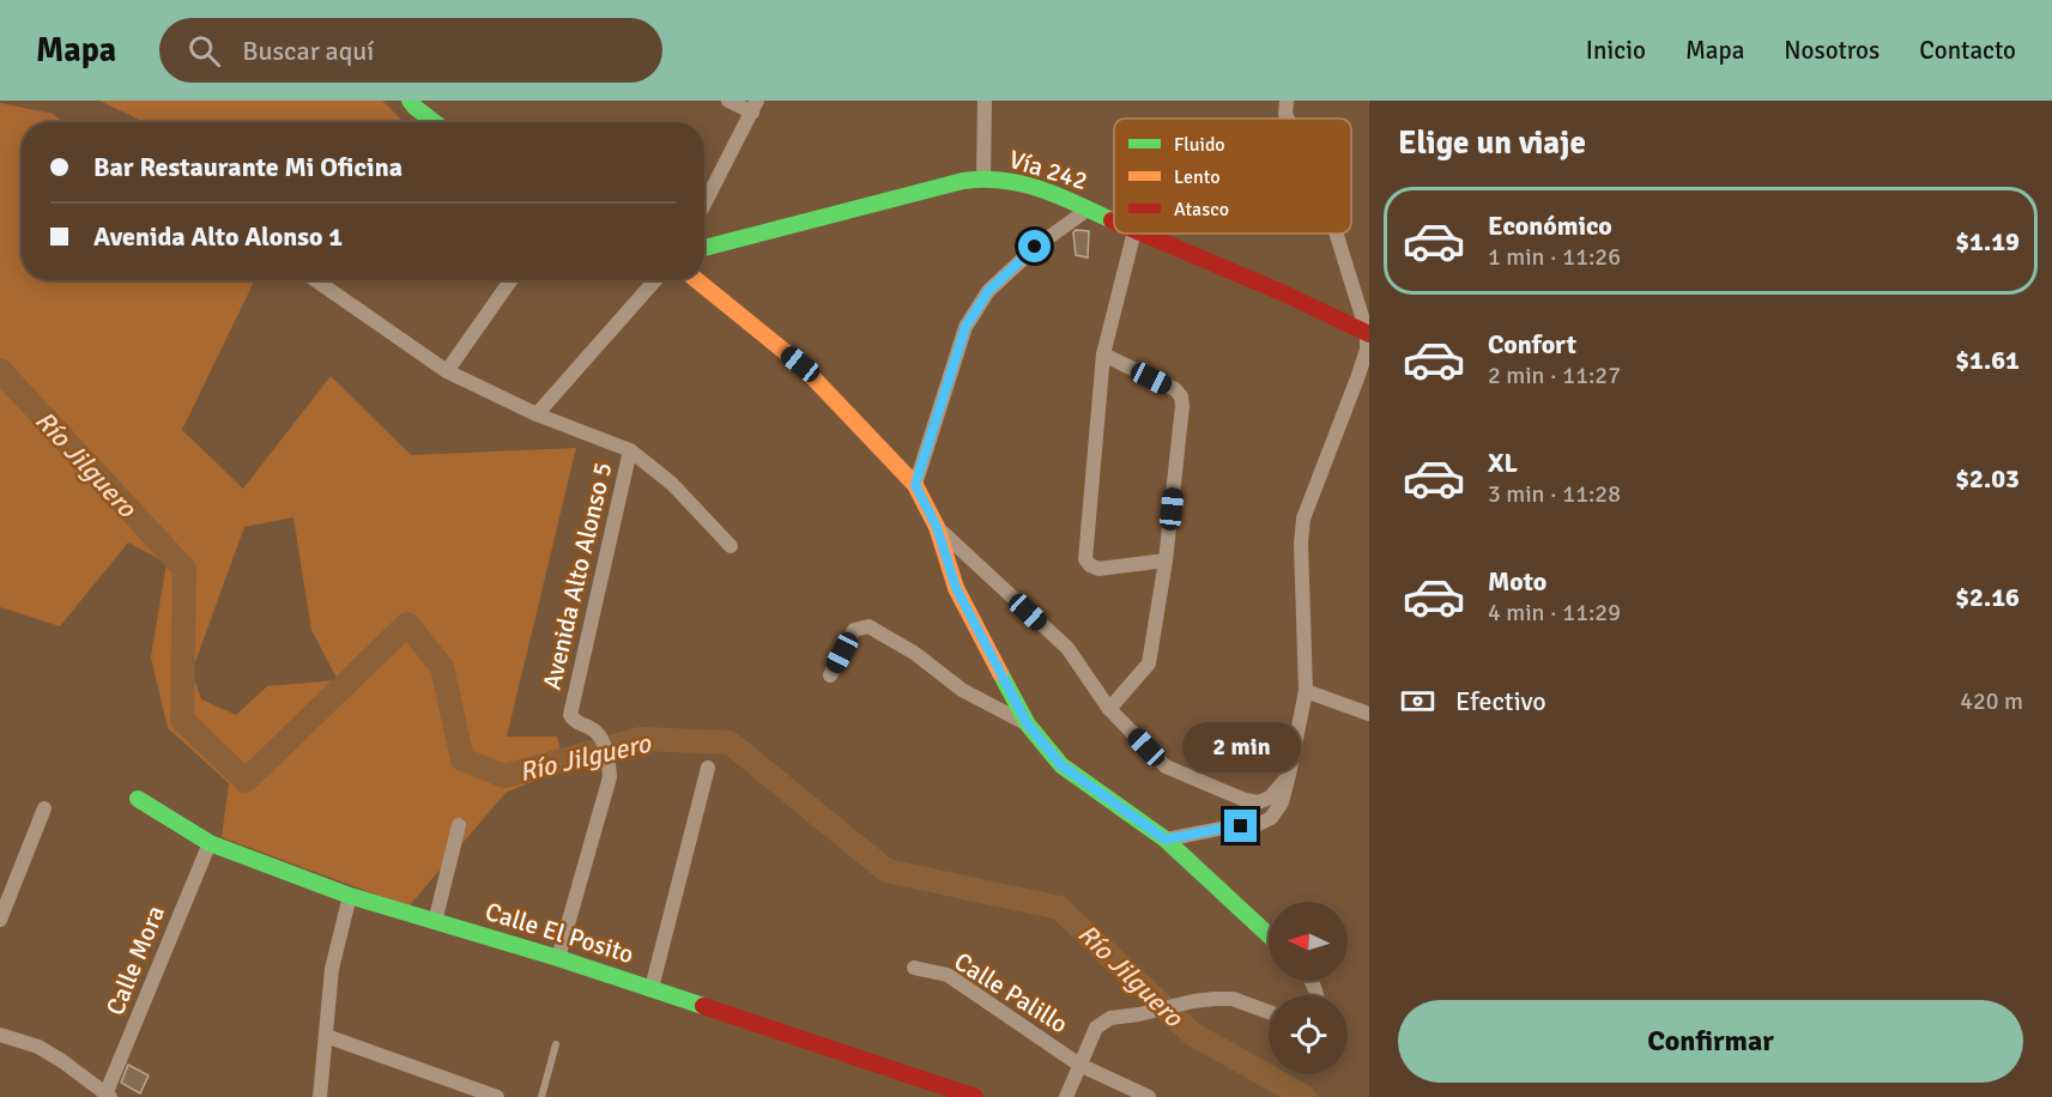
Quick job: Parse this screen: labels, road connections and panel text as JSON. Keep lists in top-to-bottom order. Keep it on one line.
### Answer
{"streets":{"street":["Vía 242","Avenida Alto Alonso 5","Calle El Posito","Calle Mora","Calle Palillo"]},"crossings":[["Avenida Alto Alonso 5","Calle El Posito"],["Calle El Posito","Calle Mora"]],"water":["Río Jilguero"],"legend":["Fluido","Lento","Atasco"],"north":"left","page":{"header":"Mapa","search":"Buscar aquí","nav":["Inicio","Mapa","Nosotros","Contacto"],"heading":"Elige un viaje","banner":["Bar Restaurante Mi Oficina","Avenida Alto Alonso 1"],"list":[{"name":"Económico","note":"1 min · 11:26","value":"$1.19"},{"name":"Confort","note":"2 min · 11:27","value":"$1.61"},{"name":"XL","note":"3 min · 11:28","value":"$2.03"},{"name":"Moto","note":"4 min · 11:29","value":"$2.16"}],"pay":["Efectivo","420 m"],"bubble":"2 min","buttons":"Confirmar"}}
